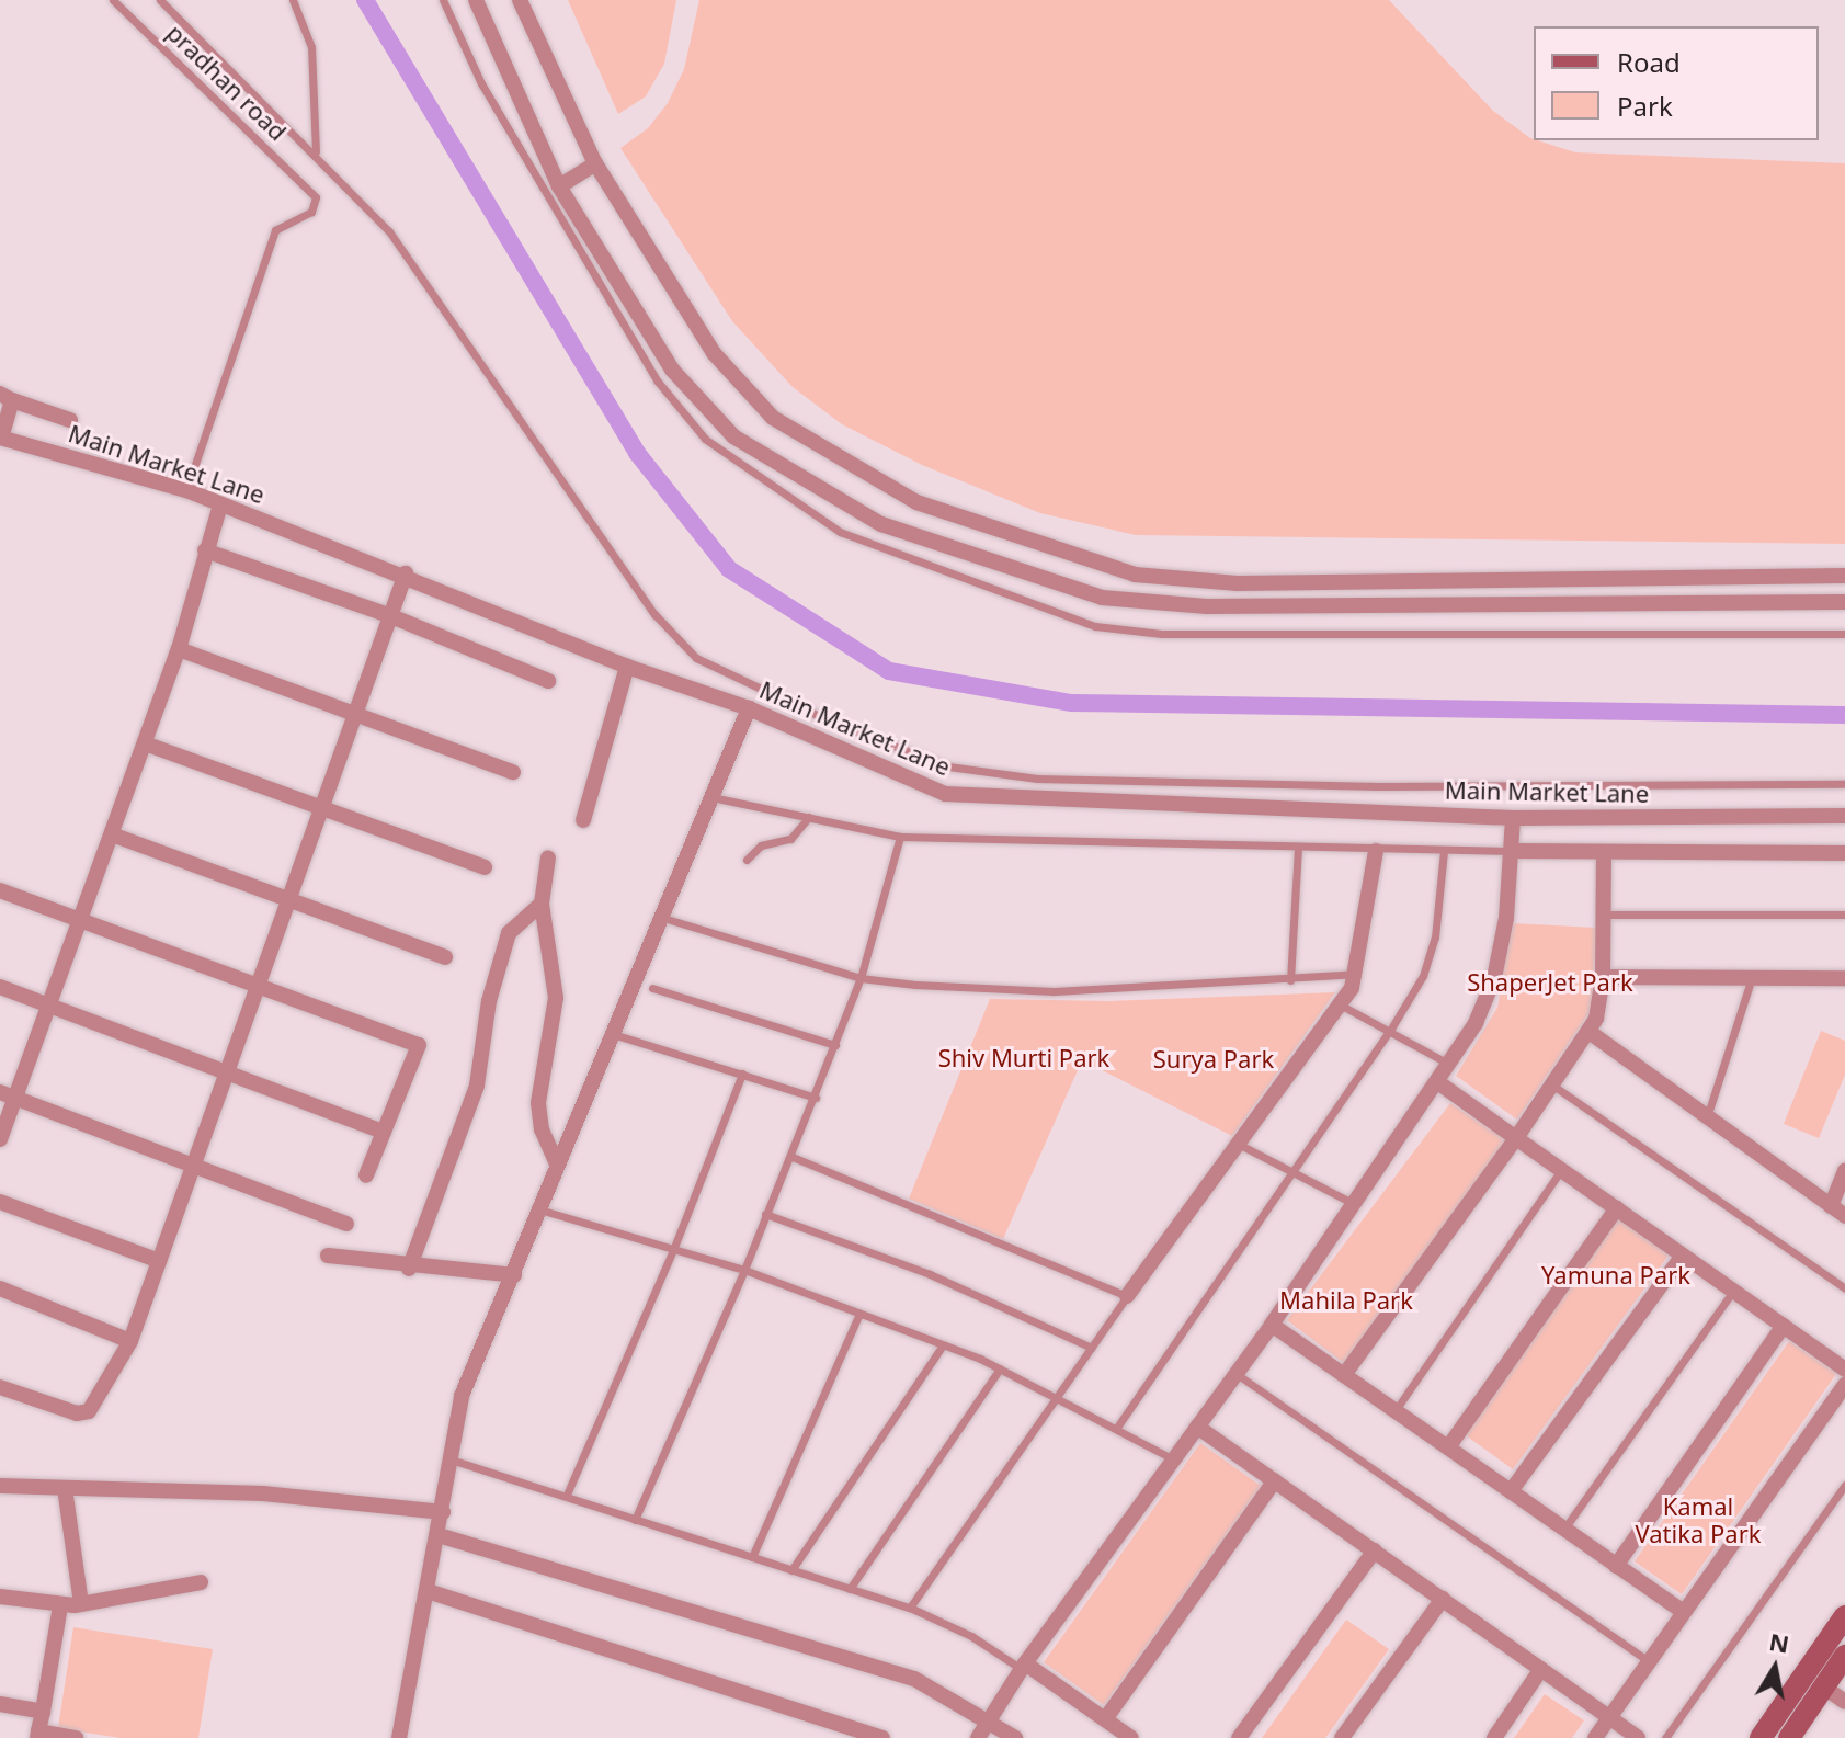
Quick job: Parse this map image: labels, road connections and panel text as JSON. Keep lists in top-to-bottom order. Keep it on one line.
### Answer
{"streets":{"street":["Main Market Lane"],"lane":["pradhan road"]},"crossings":[["pradhan road","Main Market Lane"]],"parks":["ShaperJet Park","Shiv Murti Park","Surya Park","Yamuna Park","Mahila Park","Kamal Vatika Park"],"legend":["Road","Park"],"north":"top"}
